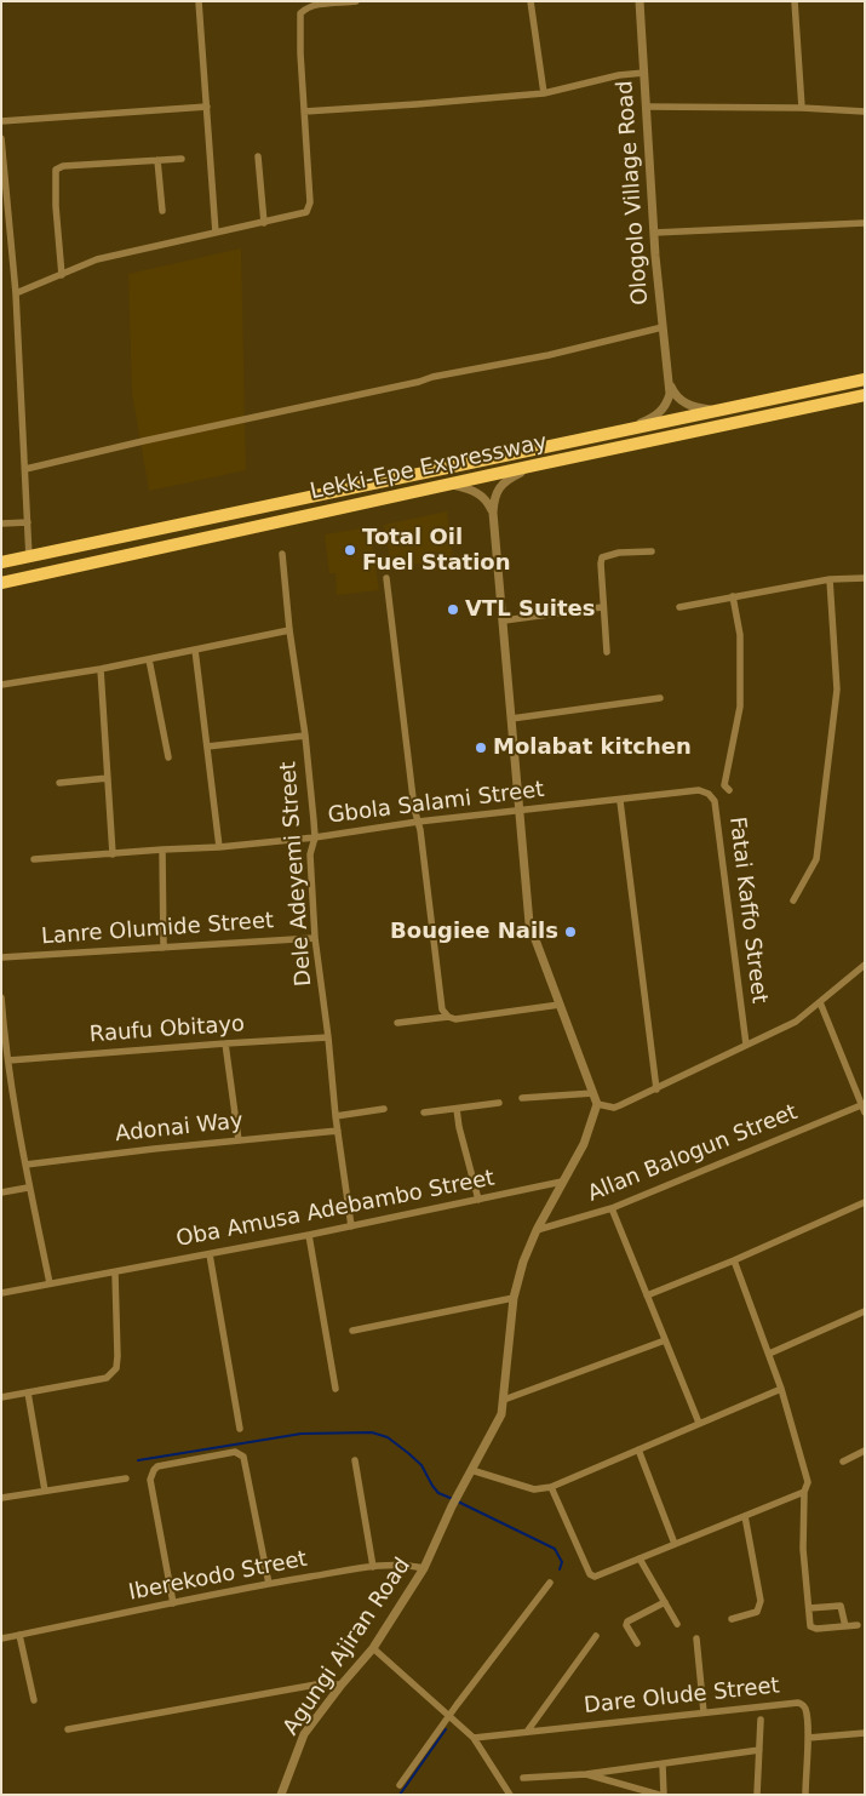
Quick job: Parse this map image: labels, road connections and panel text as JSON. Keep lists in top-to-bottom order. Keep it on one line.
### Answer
{"streets":{"highway":["Lekki-Epe Expressway"],"street":["Ologolo Village Road","Gbola Salami Street","Dele Adeyemi Street","Fatai Kaffo Street","Lanre Olumide Street","Raufu Obitayo","Adonai Way","Allan Balogun Street","Oba Amusa Adebambo Street","Iberekodo Street","Agungi Ajiran Road","Dare Olude Street"]},"crossings":[["Gbola Salami Street","Dele Adeyemi Street"],["Gbola Salami Street","Fatai Kaffo Street"],["Dele Adeyemi Street","Lanre Olumide Street"],["Dele Adeyemi Street","Raufu Obitayo"],["Dele Adeyemi Street","Adonai Way"],["Dele Adeyemi Street","Oba Amusa Adebambo Street"],["Allan Balogun Street","Agungi Ajiran Road"],["Oba Amusa Adebambo Street","Agungi Ajiran Road"],["Iberekodo Street","Agungi Ajiran Road"]],"places":["Total Oil Fuel Station","VTL Suites","Molabat kitchen","Bougiee Nails"]}
